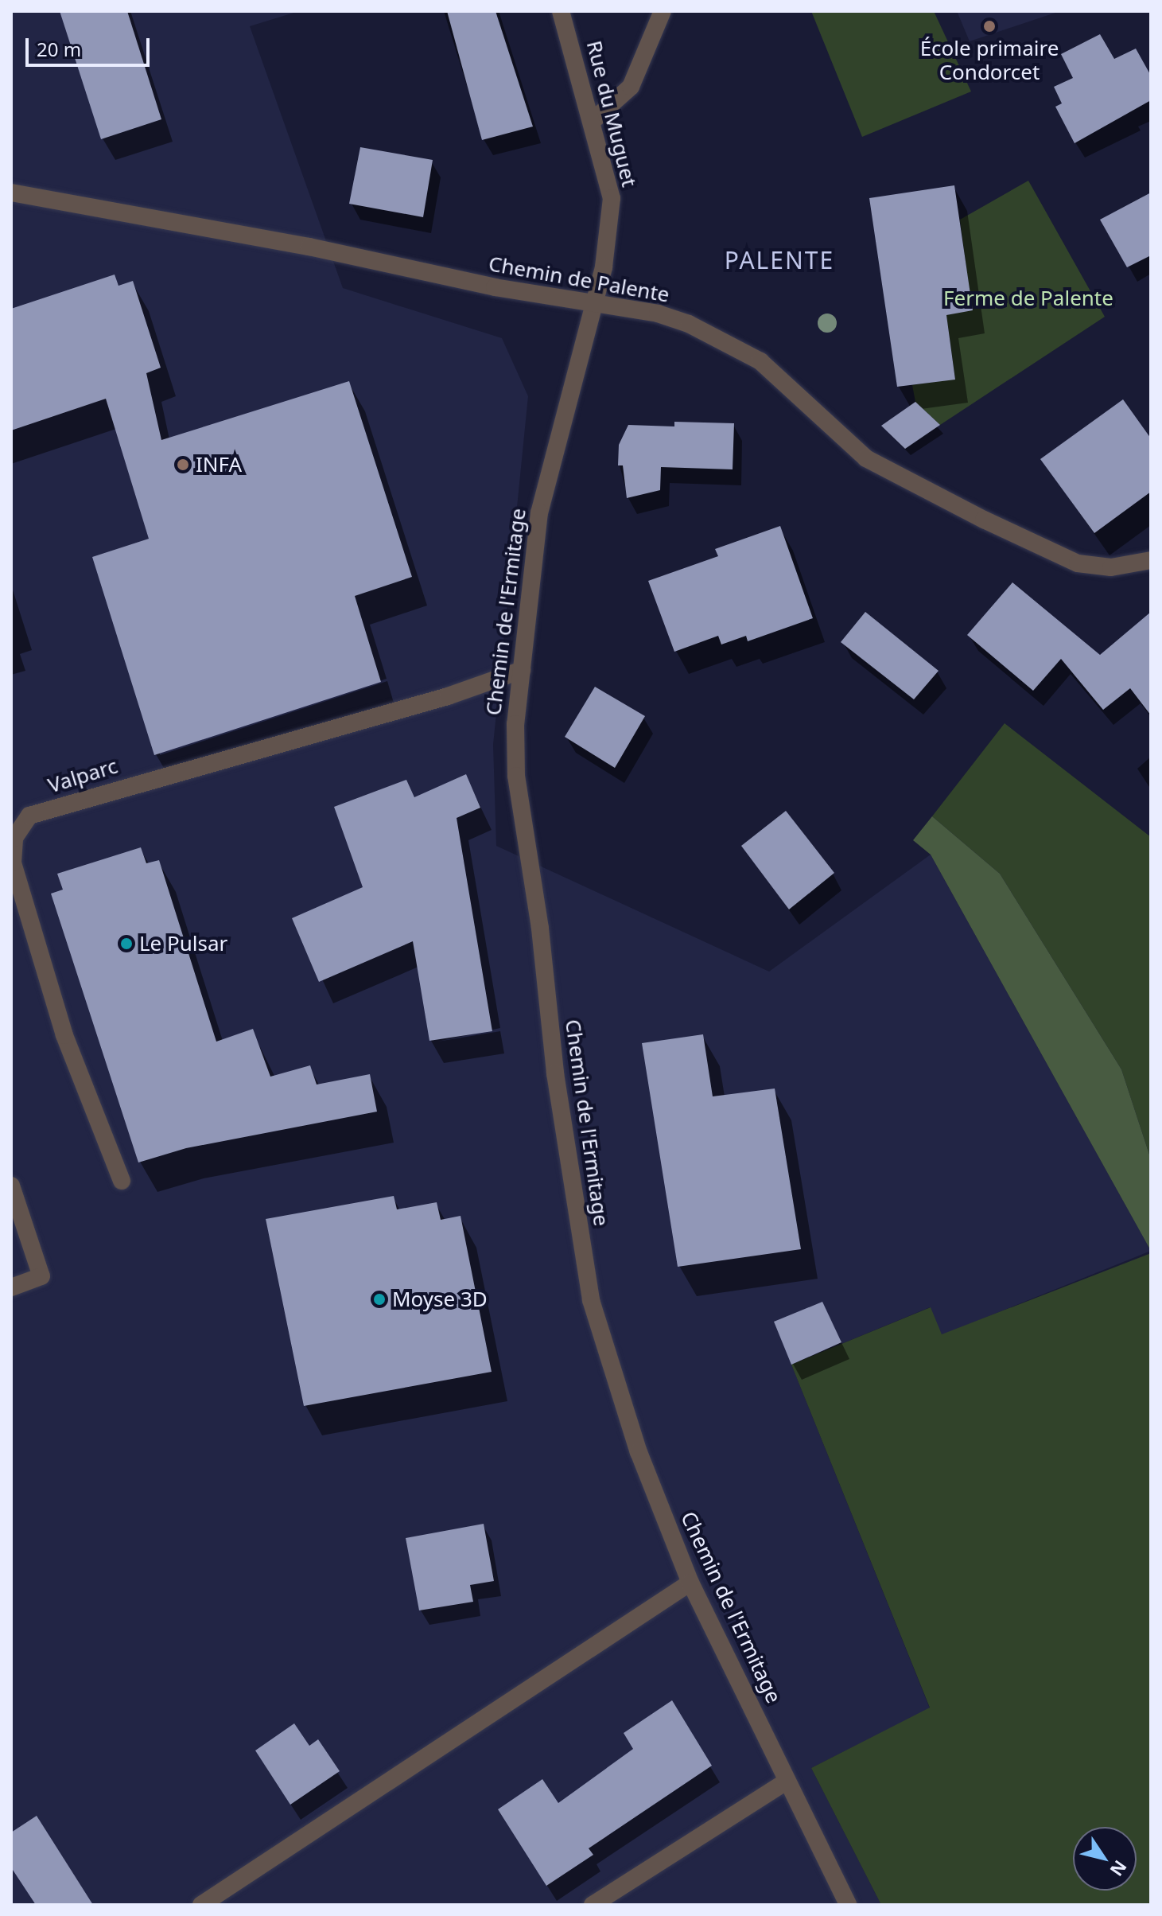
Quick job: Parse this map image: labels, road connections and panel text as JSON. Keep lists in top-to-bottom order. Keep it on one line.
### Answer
{"streets":{"street":["Rue du Muguet","Chemin de Palente","Chemin de l'Ermitage","Valparc"]},"crossings":[["Rue du Muguet","Chemin de Palente"],["Rue du Muguet","Chemin de l'Ermitage"],["Chemin de Palente","Chemin de l'Ermitage"],["Chemin de l'Ermitage","Valparc"]],"districts":["PALENTE"],"parks":["Ferme de Palente"],"places":["École primaire Condorcet","INFA","Le Pulsar","Moyse 3D"],"scale_bar":"20 m","north":"bottom right"}
